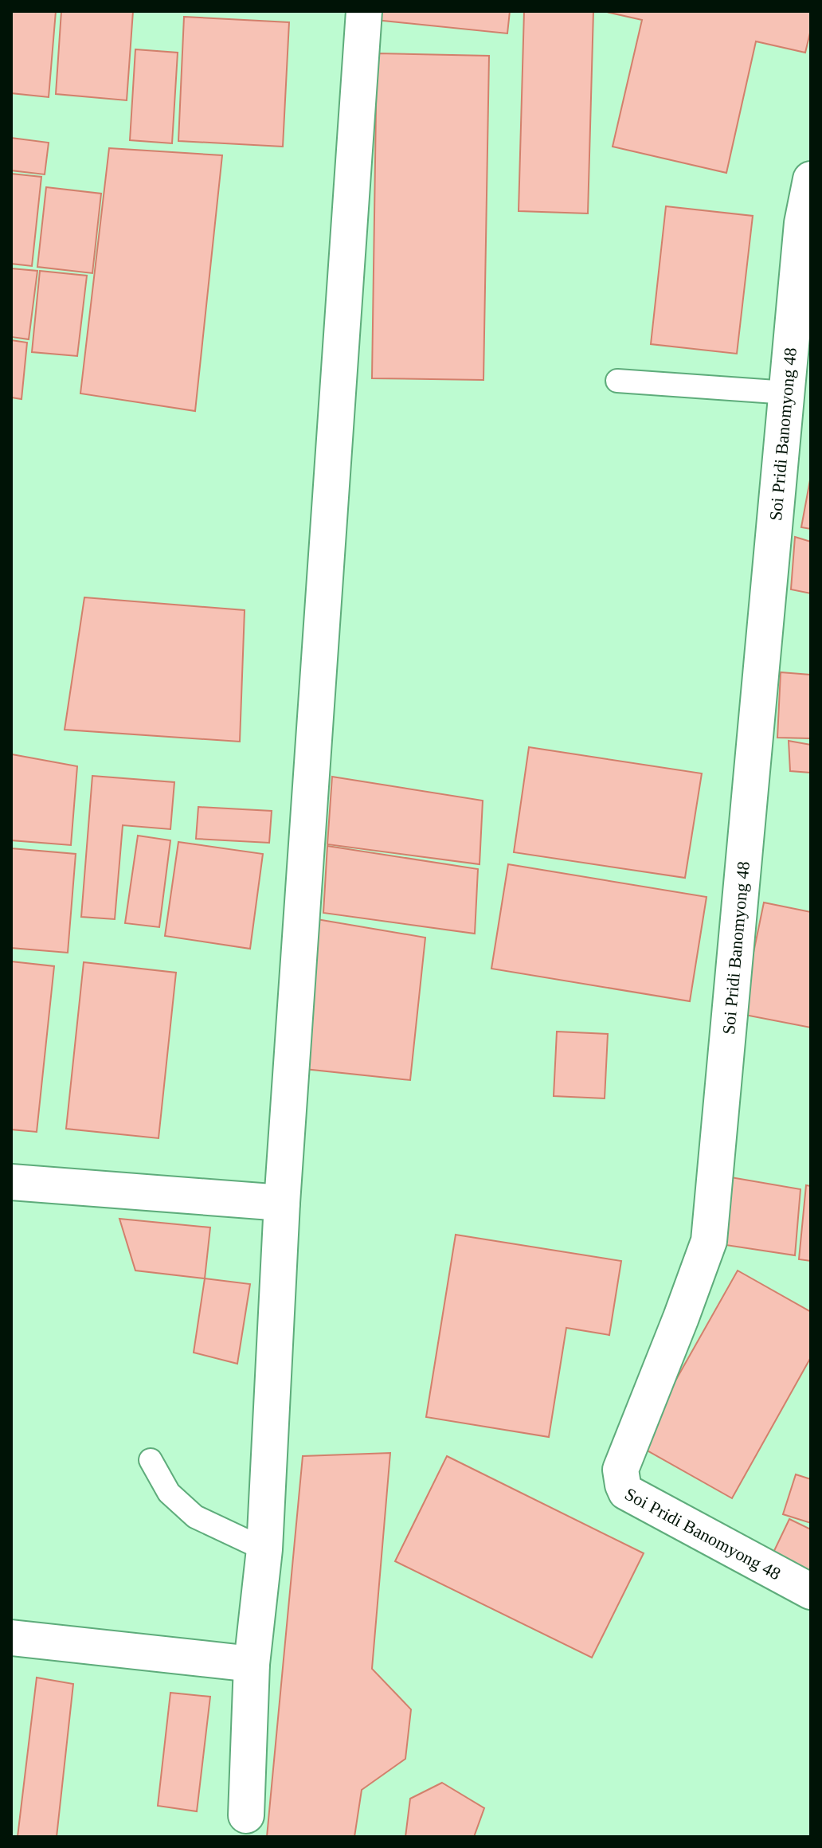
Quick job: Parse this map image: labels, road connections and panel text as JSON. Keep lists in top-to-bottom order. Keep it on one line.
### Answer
{"streets":{"street":["Soi Pridi Banomyong 48"]}}
